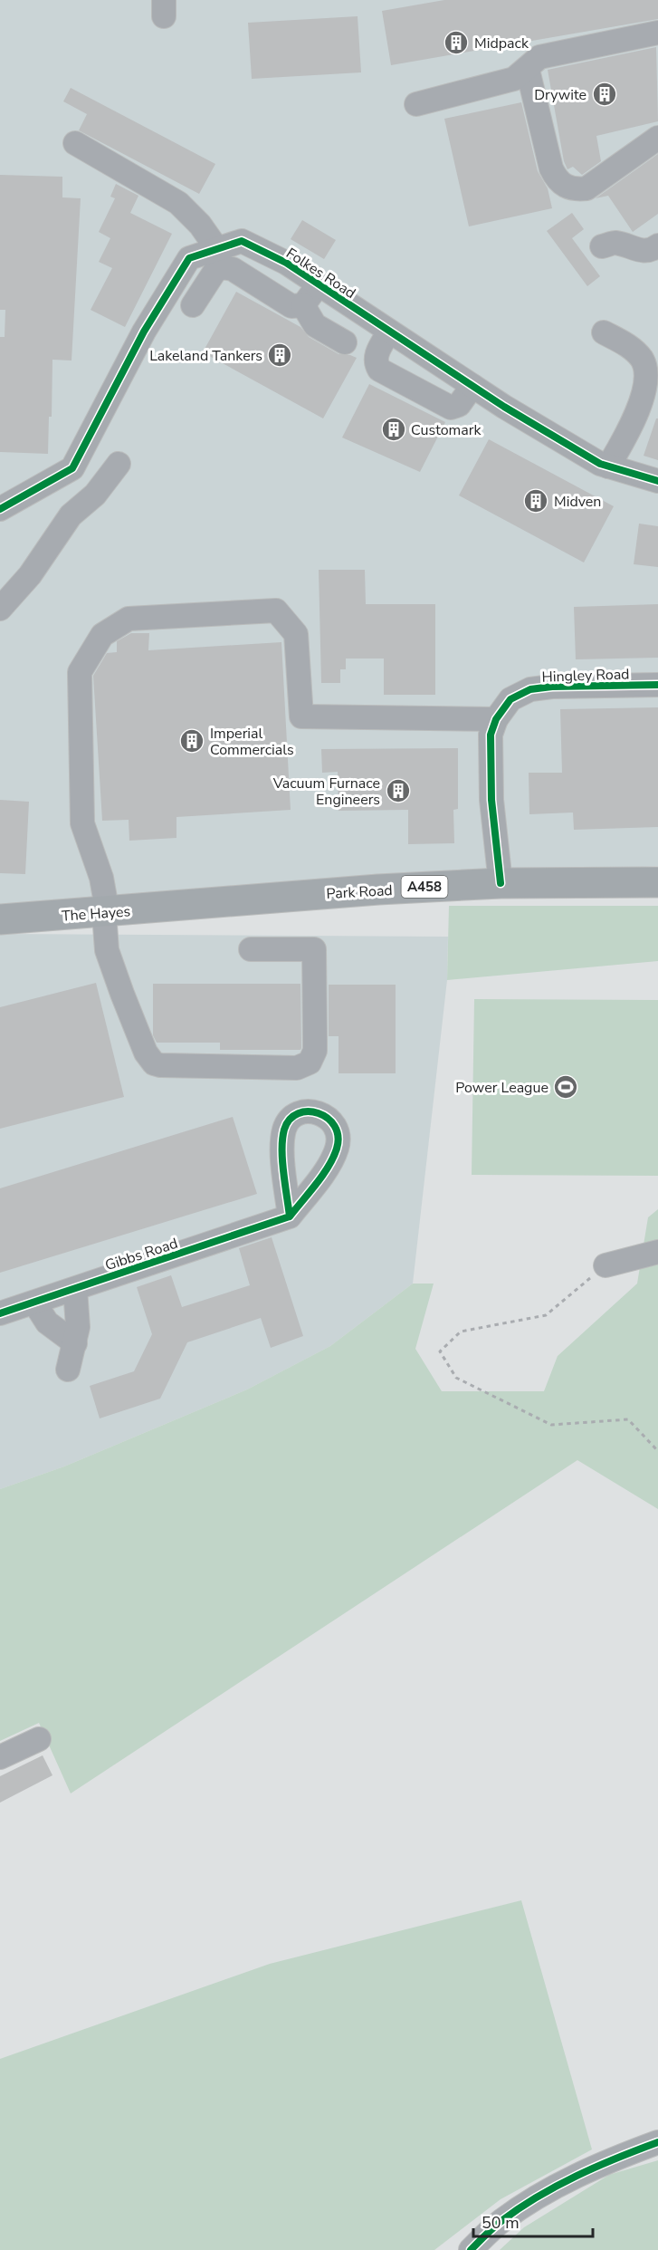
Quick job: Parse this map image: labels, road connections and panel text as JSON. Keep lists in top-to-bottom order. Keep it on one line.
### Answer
{"streets":{"highway":["A458","Park Road","The Hayes"],"street":["Folkes Road","Hingley Road","Gibbs Road"]},"crossings":[["Hingley Road","Park Road"],["Park Road","The Hayes"]],"places":{"building":["Midpack","Drywite","Lakeland Tankers","Customark","Midven","Imperial Commercials","Vacuum Furnace Engineers"],"sports":["Power League"]},"scale_bar":"50 m"}
